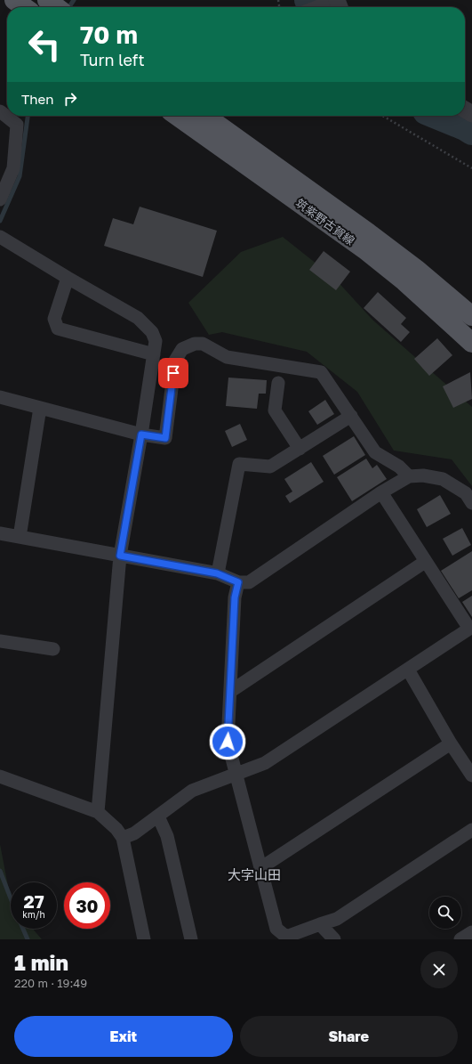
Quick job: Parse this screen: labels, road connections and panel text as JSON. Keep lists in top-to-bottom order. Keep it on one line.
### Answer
{"streets":{"main road":["筑紫野古賀線"]},"districts":["大字山田"],"page":{"turn":["70 m","Turn left"],"then":"Then","speed":"27 km/h","limit":"30","heading":["1 min","220 m · 19:49"],"buttons":["Exit","Share"]}}
